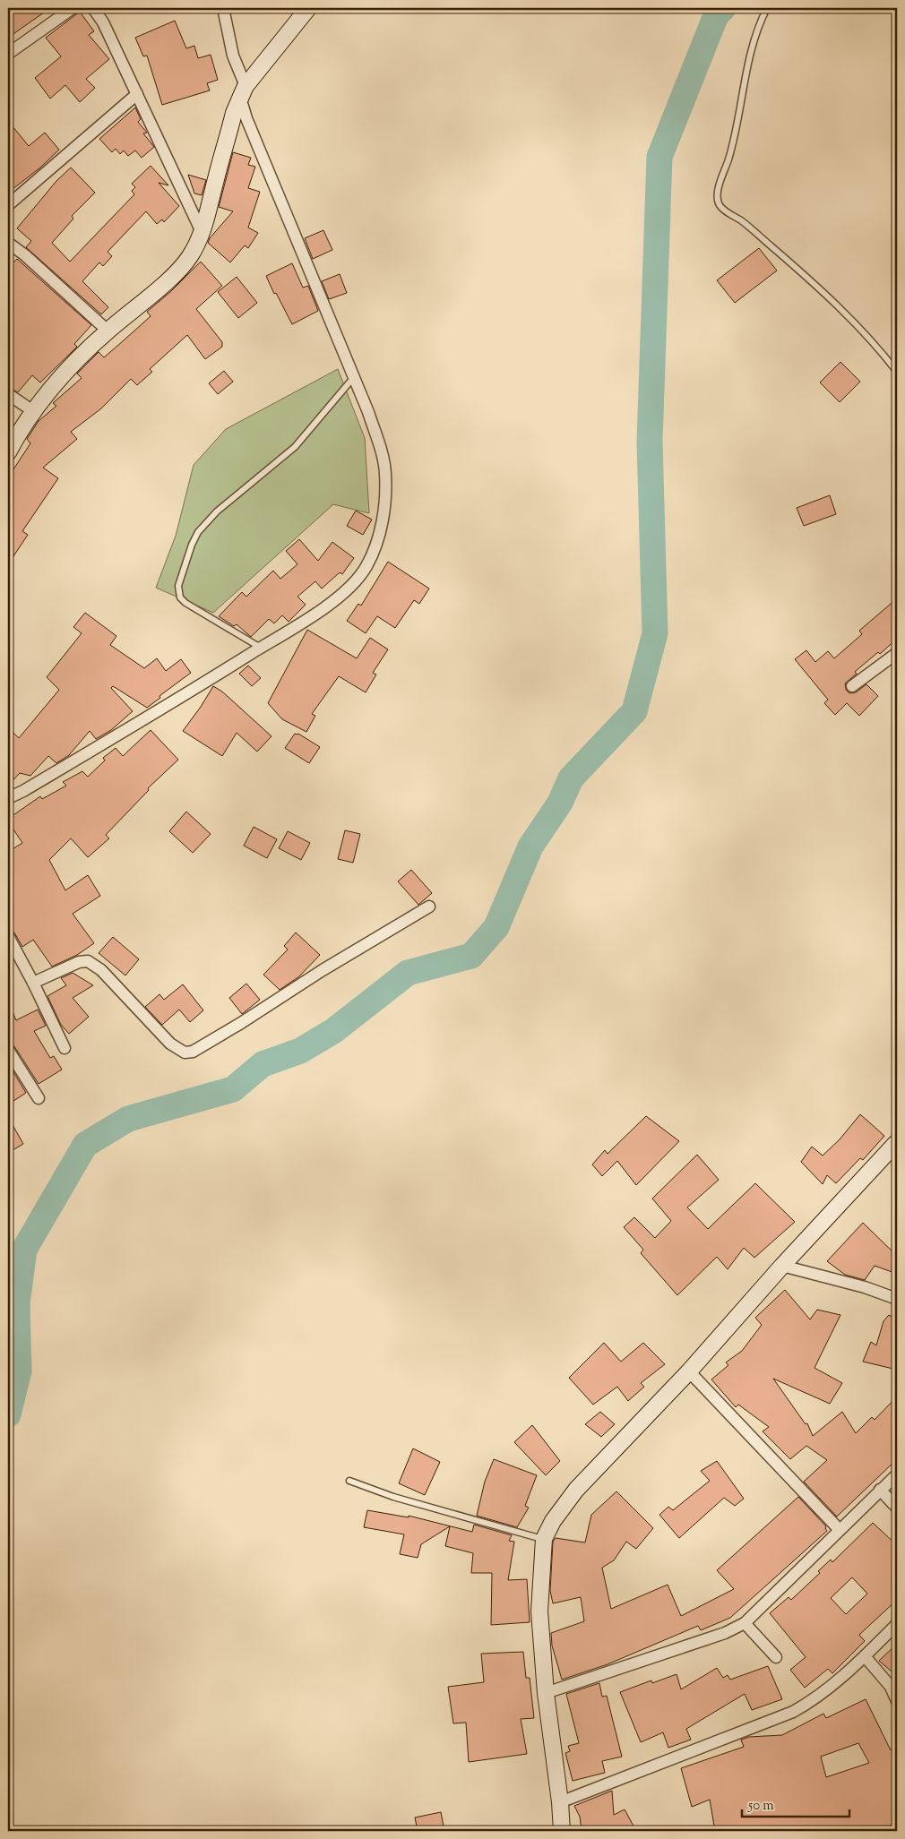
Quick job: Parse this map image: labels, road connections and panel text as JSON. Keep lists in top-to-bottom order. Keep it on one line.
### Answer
{"scale_bar":"50 m"}
